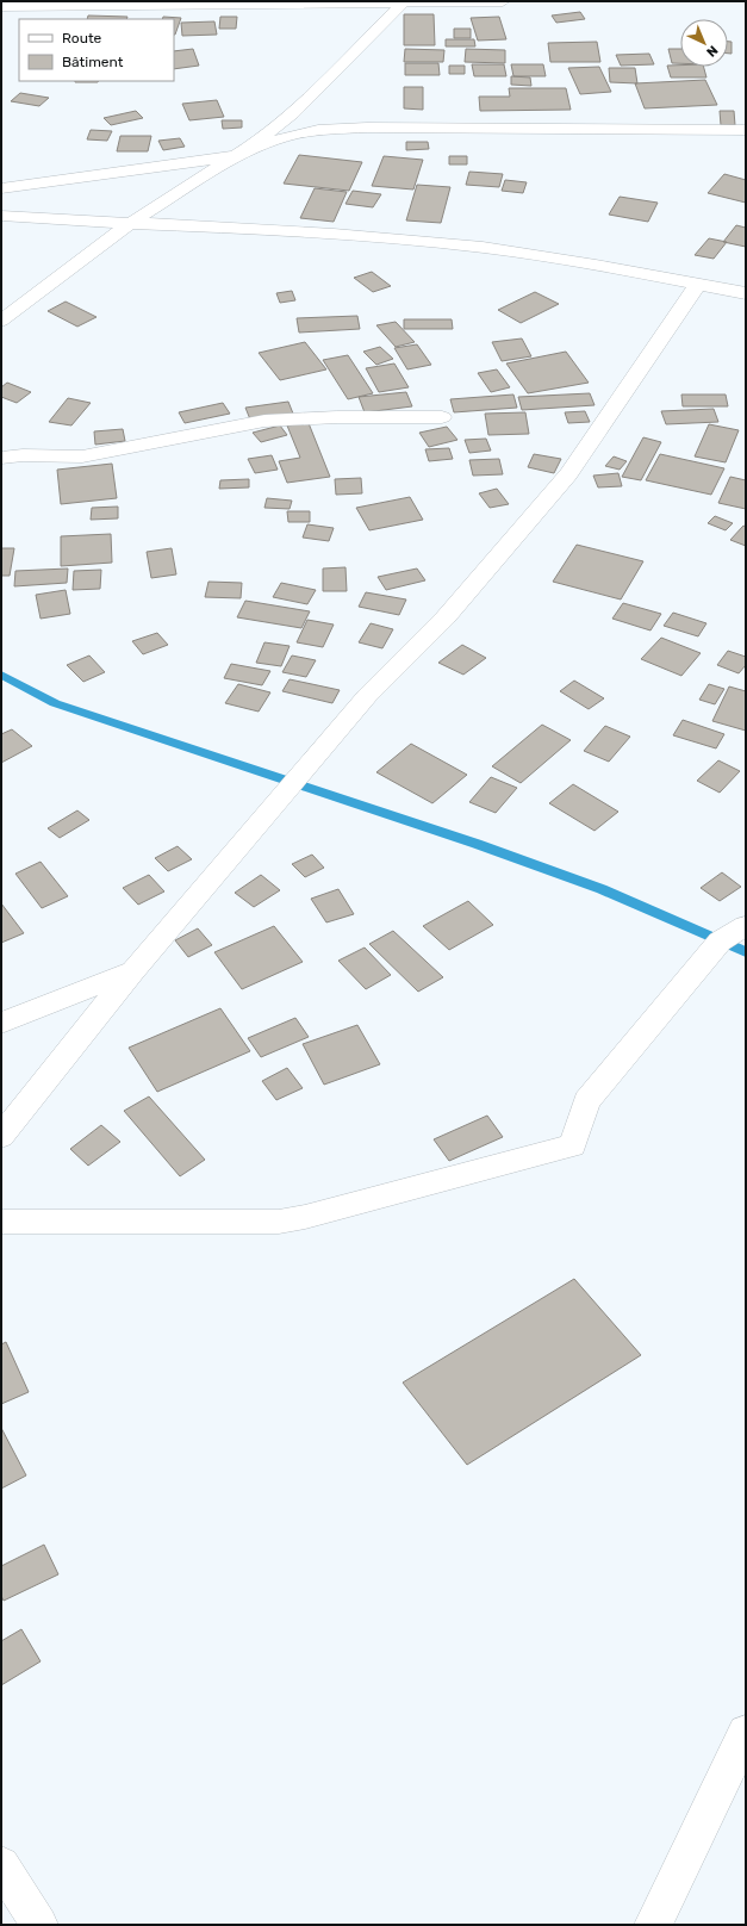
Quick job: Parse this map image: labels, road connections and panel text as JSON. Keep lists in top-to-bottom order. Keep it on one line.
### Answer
{"legend":["Route","Bâtiment"],"north":"bottom right"}
